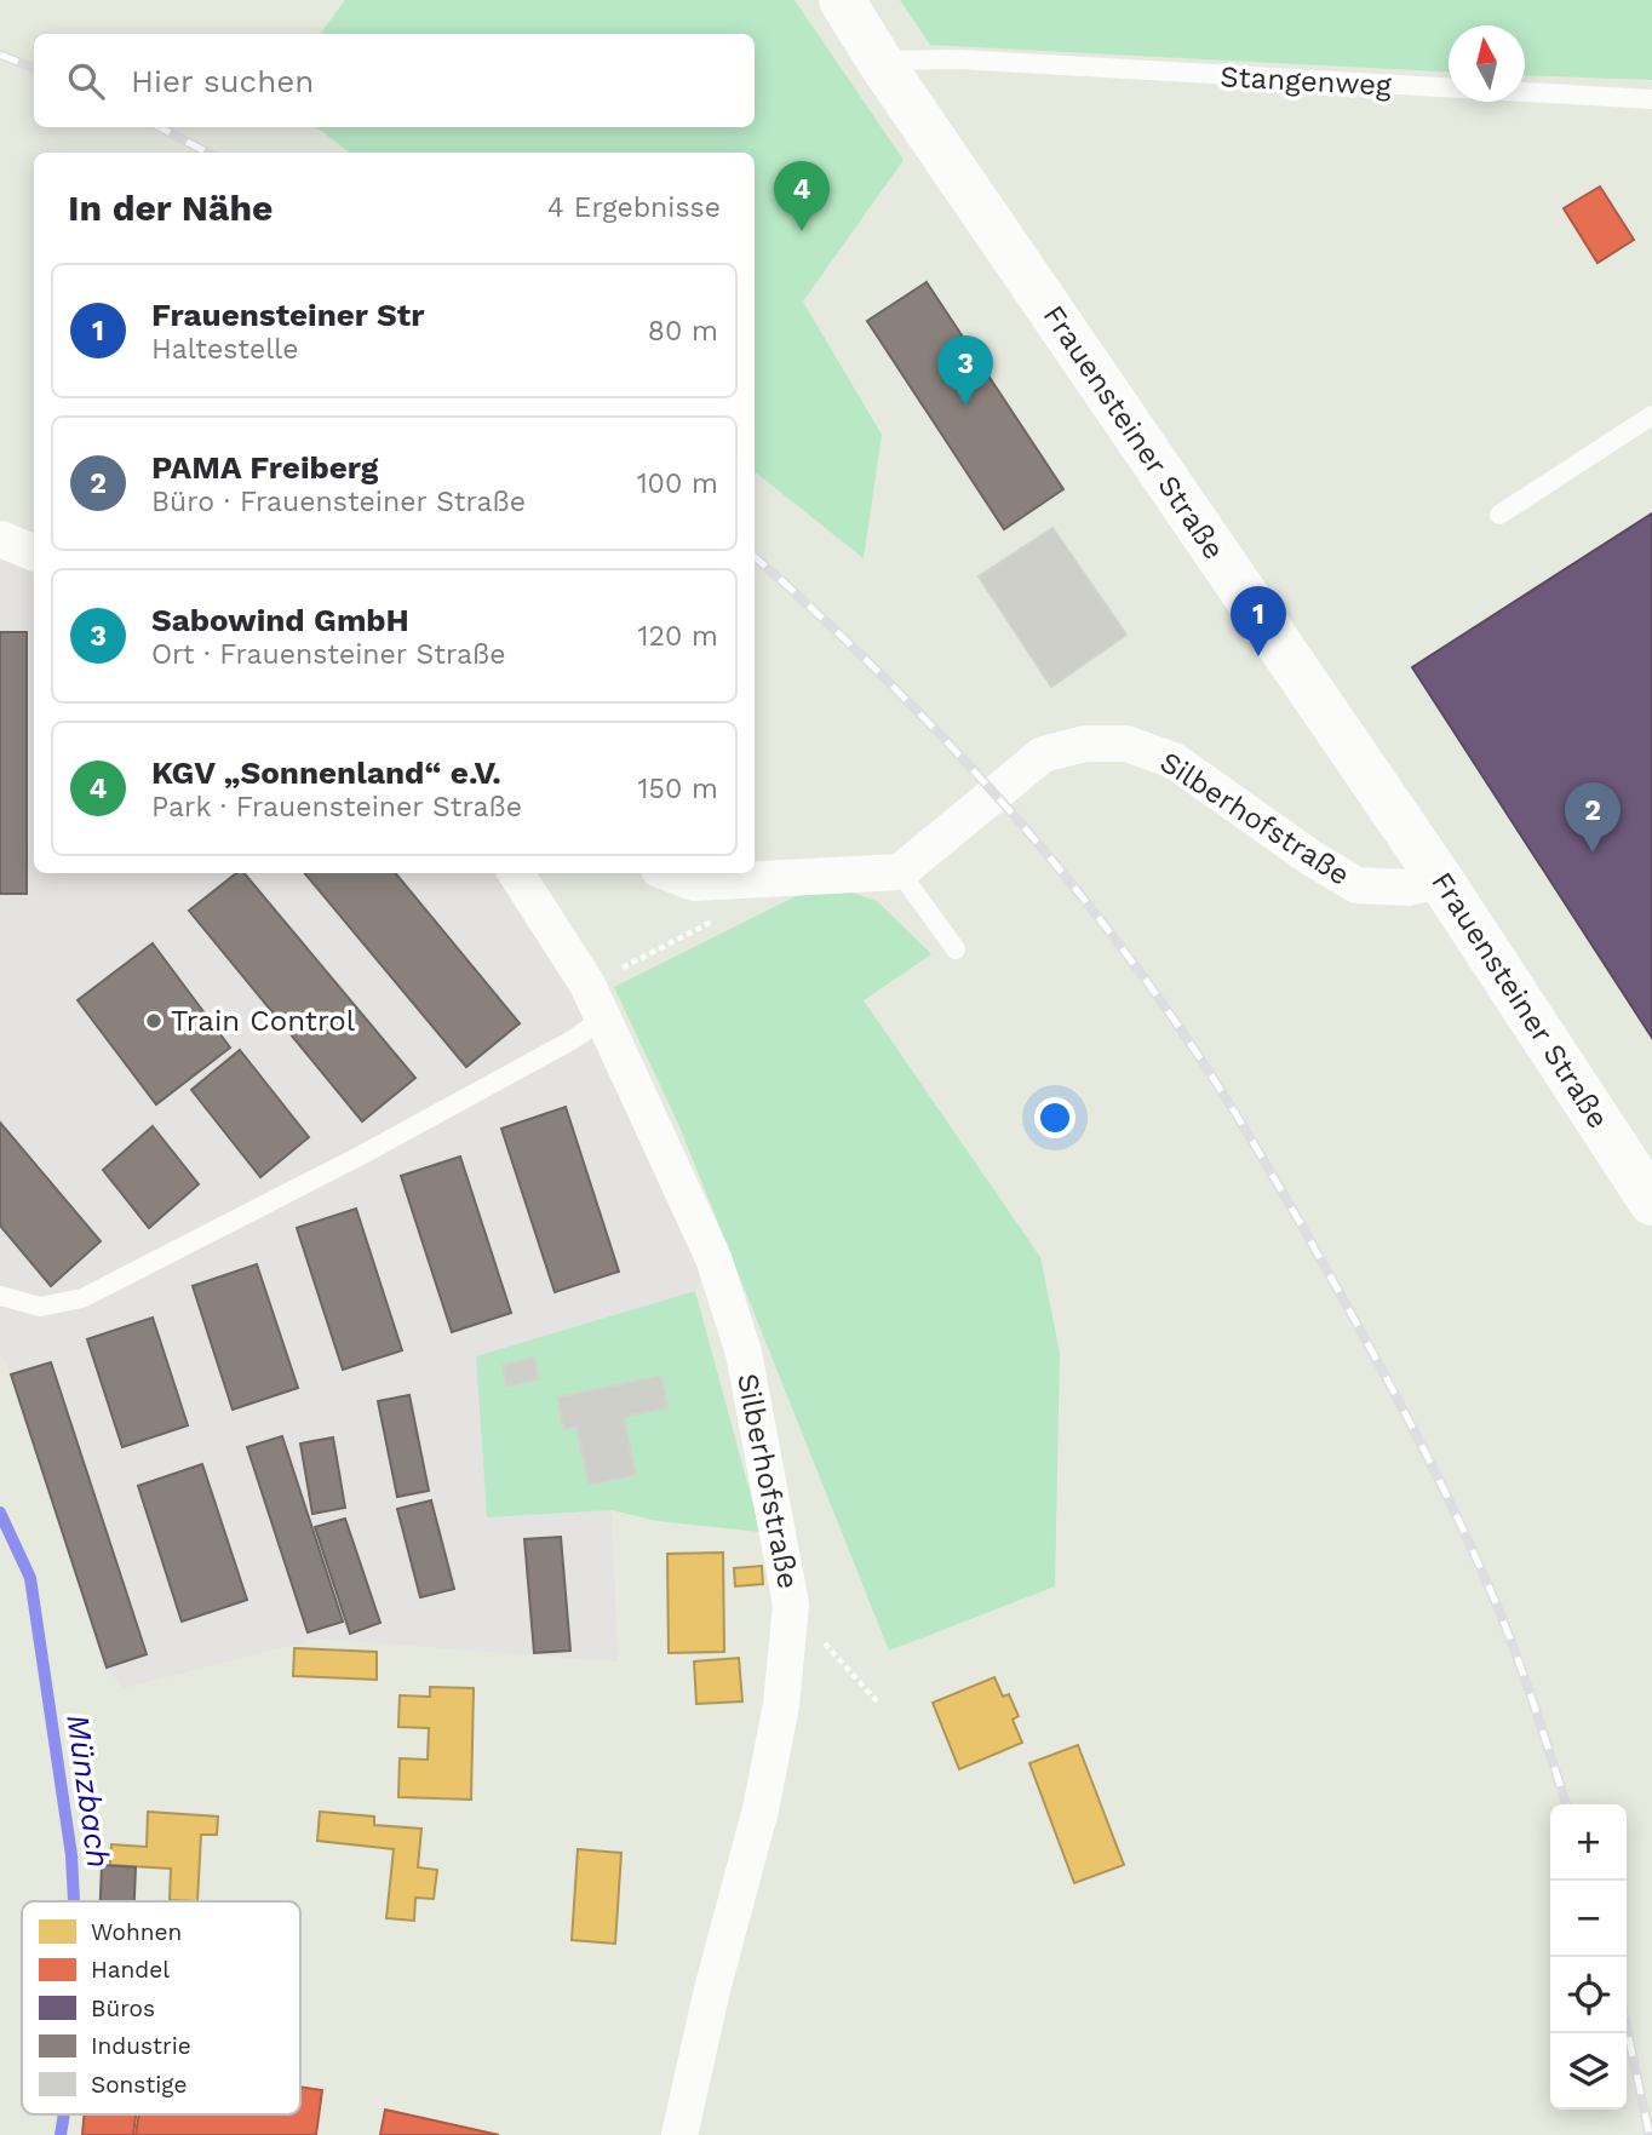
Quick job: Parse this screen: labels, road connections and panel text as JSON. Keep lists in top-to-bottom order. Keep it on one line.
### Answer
{"streets":{"main road":["Frauensteiner Straße"],"street":["Silberhofstraße"],"lane":["Stangenweg"]},"crossings":[["Stangenweg","Frauensteiner Straße"],["Frauensteiner Straße","Silberhofstraße"]],"water":["Münzbach"],"places":["Train Control"],"legend":["Wohnen","Handel","Büros","Industrie","Sonstige"],"north":"top","page":{"search":"Hier suchen","heading":["In der Nähe","4 Ergebnisse"],"pins":["4","3","1","2"],"list":[{"mark":"1","name":"Frauensteiner Str","note":"Haltestelle","value":"80 m"},{"mark":"2","name":"PAMA Freiberg","note":"Büro · Frauensteiner Straße","value":"100 m"},{"mark":"3","name":"Sabowind GmbH","note":"Ort · Frauensteiner Straße","value":"120 m"},{"mark":"4","name":"KGV „Sonnenland“ e.V.","note":"Park · Frauensteiner Straße","value":"150 m"}],"map_buttons":["+","−"]}}
